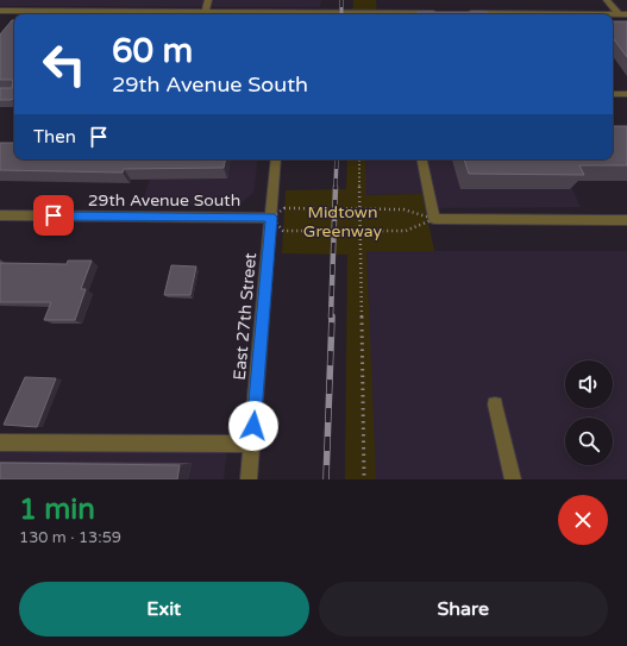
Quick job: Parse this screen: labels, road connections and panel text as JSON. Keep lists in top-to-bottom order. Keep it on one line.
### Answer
{"streets":{"street":["29th Avenue South","East 27th Street"]},"crossings":[["29th Avenue South","East 27th Street"]],"parks":["Midtown Greenway"],"page":{"turn":["60 m","29th Avenue South"],"then":"Then","heading":["1 min","130 m · 13:59"],"buttons":["Exit","Share"]}}
